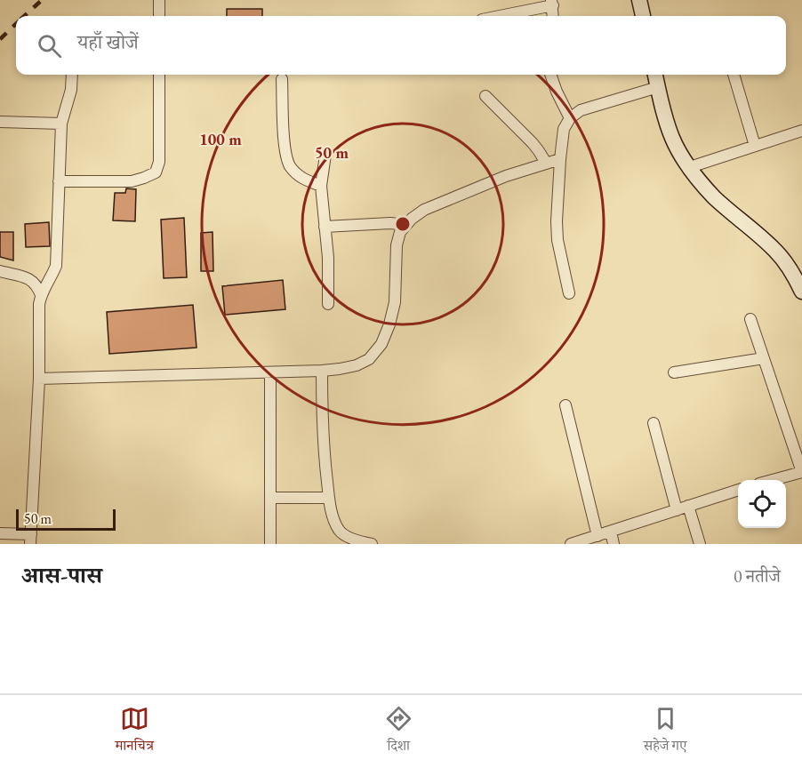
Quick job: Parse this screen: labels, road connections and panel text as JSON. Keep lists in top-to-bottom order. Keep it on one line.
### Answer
{"scale_bar":"50 m","page":{"search":"यहाँ खोजें","scale":"50 m","heading":["आस-पास","0 नतीजे"],"nav":["मानचित्र","दिशा","सहेजे गए"]},"rings":["100 m","50 m"]}
